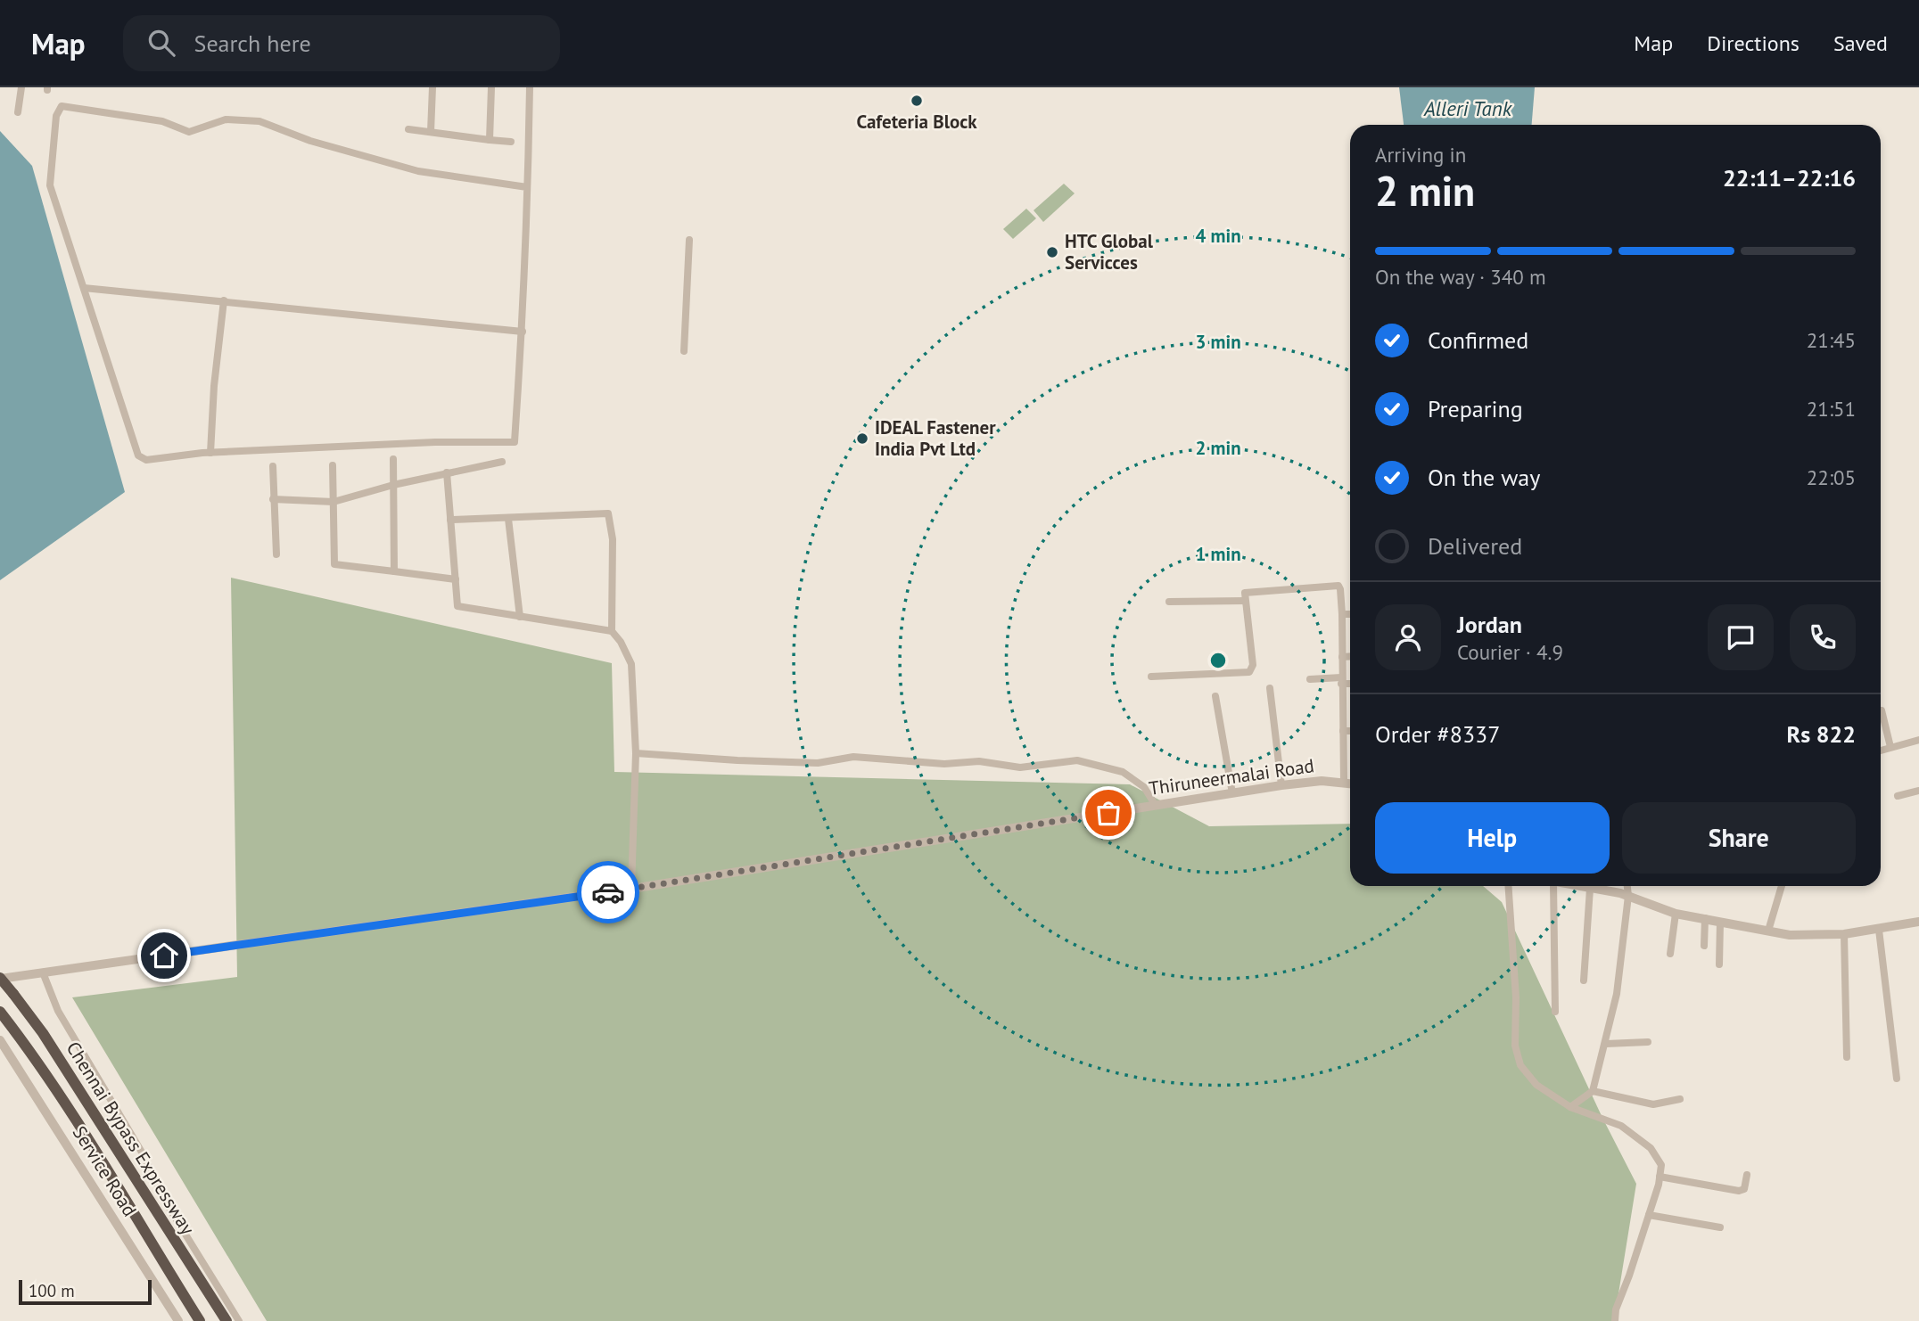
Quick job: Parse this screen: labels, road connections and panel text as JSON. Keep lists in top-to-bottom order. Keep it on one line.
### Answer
{"streets":{"highway":["Chennai Bypass Expressway"],"street":["Thiruneermalai Road","Service Road"]},"crossings":[["Thiruneermalai Road","Chennai Bypass Expressway"]],"water":["Alleri Tank"],"places":["Cafeteria Block","HTC Global Servicces","IDEAL Fastener India Pvt Ltd"],"scale_bar":"100 m","page":{"header":"Map","search":"Search here","nav":["Map","Directions","Saved"],"heading":["2 min","Arriving in","22:11–22:16"],"panel":["Jordan","Courier · 4.9","Order #8337","Rs 822"],"bar":"On the way · 340 m","list":[["Confirmed","21:45"],["Preparing","21:51"],["On the way","22:05"],"Delivered"],"buttons":["Help","Share"],"scale":"100 m"},"rings":["4 min","3 min","2 min","1 min"]}
